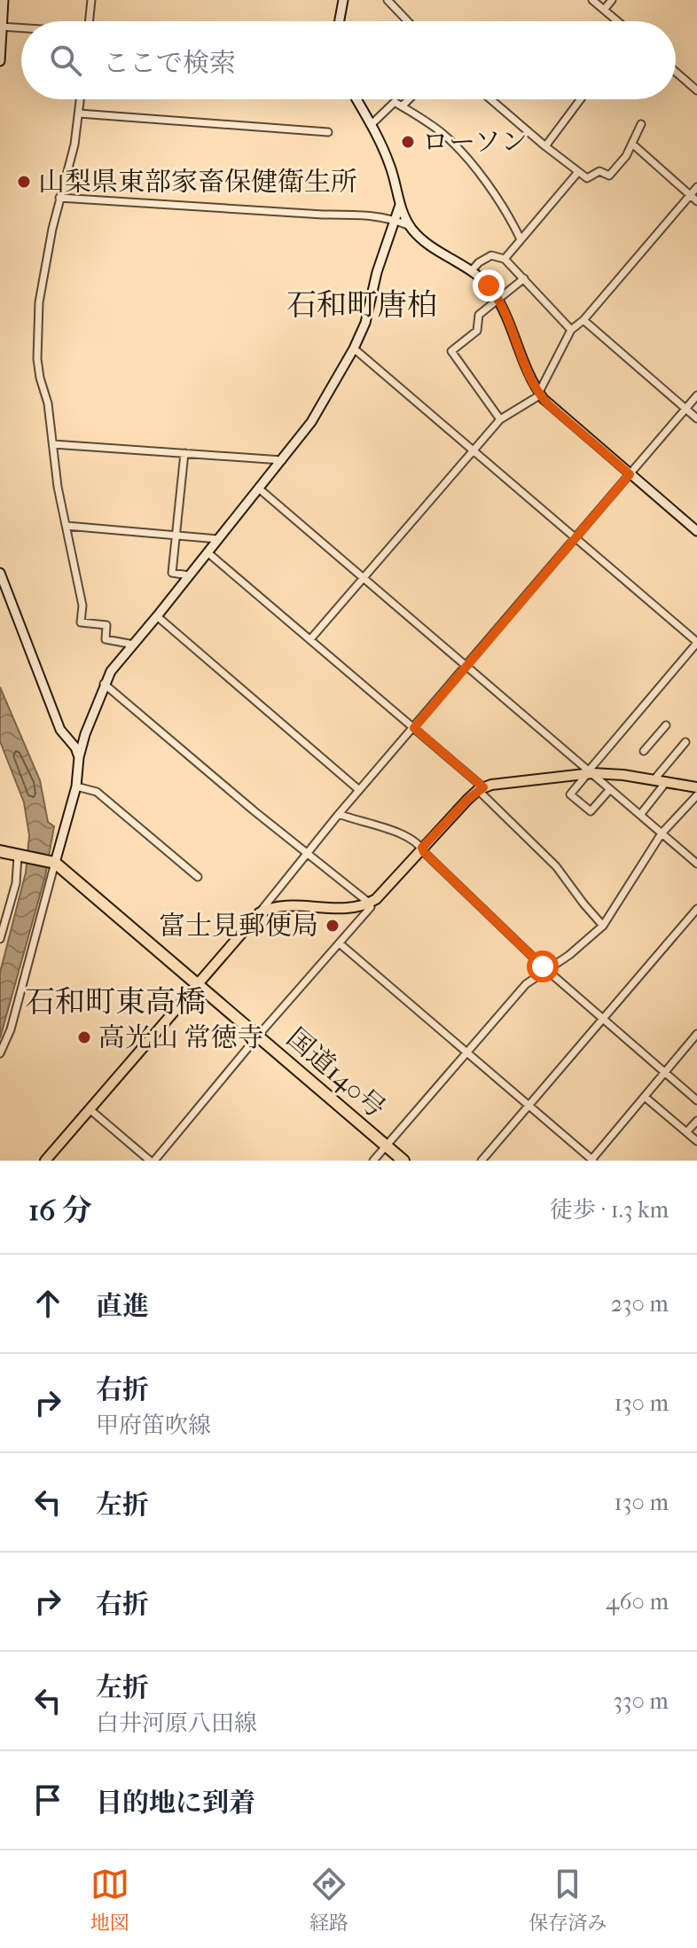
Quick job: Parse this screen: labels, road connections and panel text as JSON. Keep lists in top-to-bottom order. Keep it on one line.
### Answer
{"streets":{"highway":["国道140号"]},"districts":["石和町唐柏","石和町東高橋"],"places":["ローソン","山梨県東部家畜保健衛生所","富士見郵便局","高光山 常徳寺"],"page":{"search":"ここで検索","heading":["16 分","徒歩 · 1.3 km"],"list":[["直進","230 m"],["右折","甲府笛吹線","130 m"],["左折","130 m"],["右折","460 m"],["左折","白井河原八田線","330 m"],"目的地に到着"],"nav":["地図","経路","保存済み"]}}
